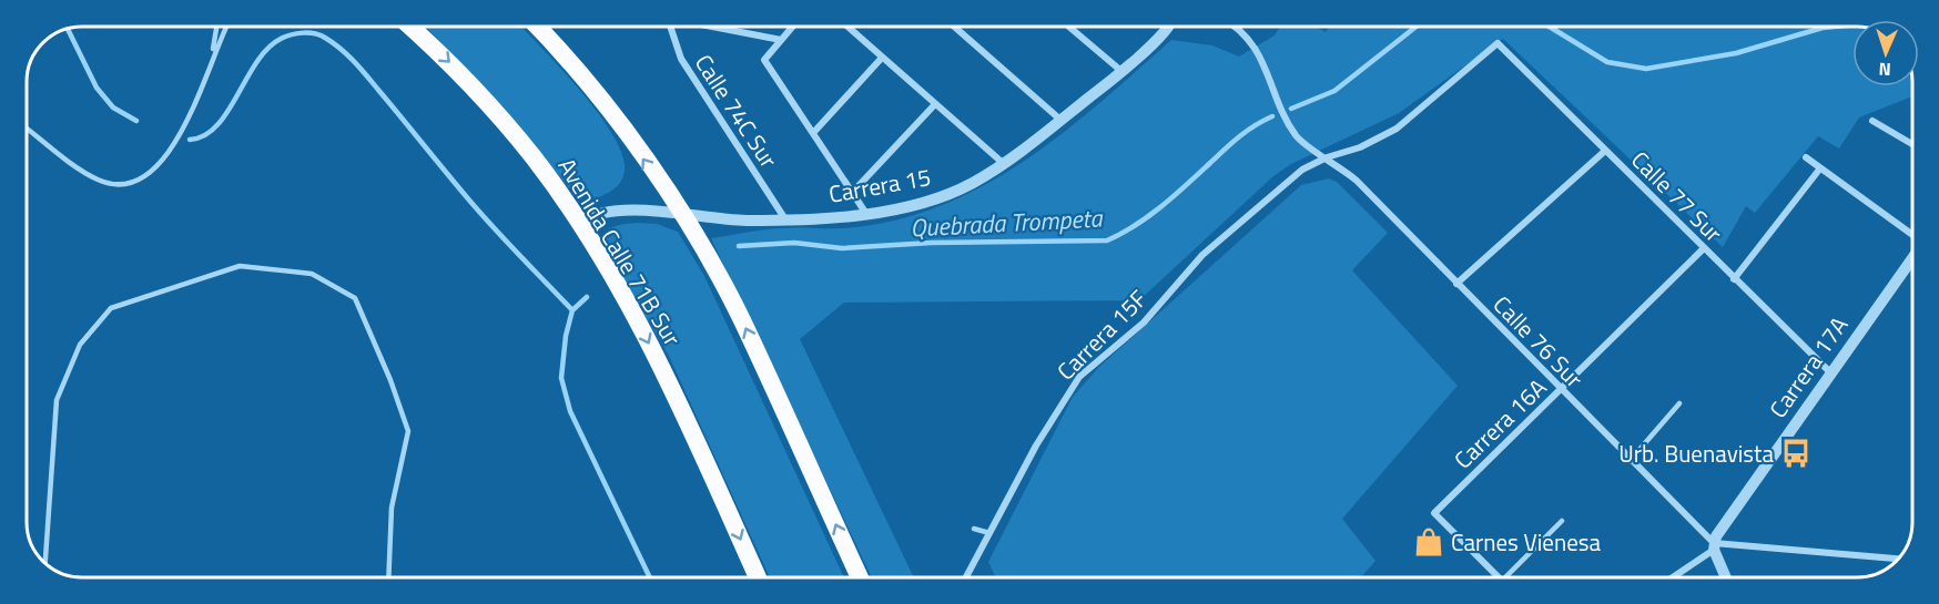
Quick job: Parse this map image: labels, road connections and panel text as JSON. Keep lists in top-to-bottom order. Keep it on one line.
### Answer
{"streets":{"highway":["Avenida Calle 71B Sur"],"street":["Calle 74C Sur","Carrera 15","Calle 77 Sur","Carrera 15F","Calle 76 Sur","Carrera 17A","Carrera 16A"]},"crossings":[["Calle 74C Sur","Carrera 15"],["Carrera 15","Avenida Calle 71B Sur"],["Calle 77 Sur","Carrera 15F"],["Calle 77 Sur","Carrera 17A"],["Calle 77 Sur","Carrera 16A"],["Carrera 15F","Calle 76 Sur"],["Calle 76 Sur","Carrera 17A"],["Calle 76 Sur","Carrera 16A"]],"water":["Quebrada Trompeta"],"places":{"bus stop":["Urb. Buenavista"],"shop":["Carnes Vienesa"]},"north":"bottom"}
